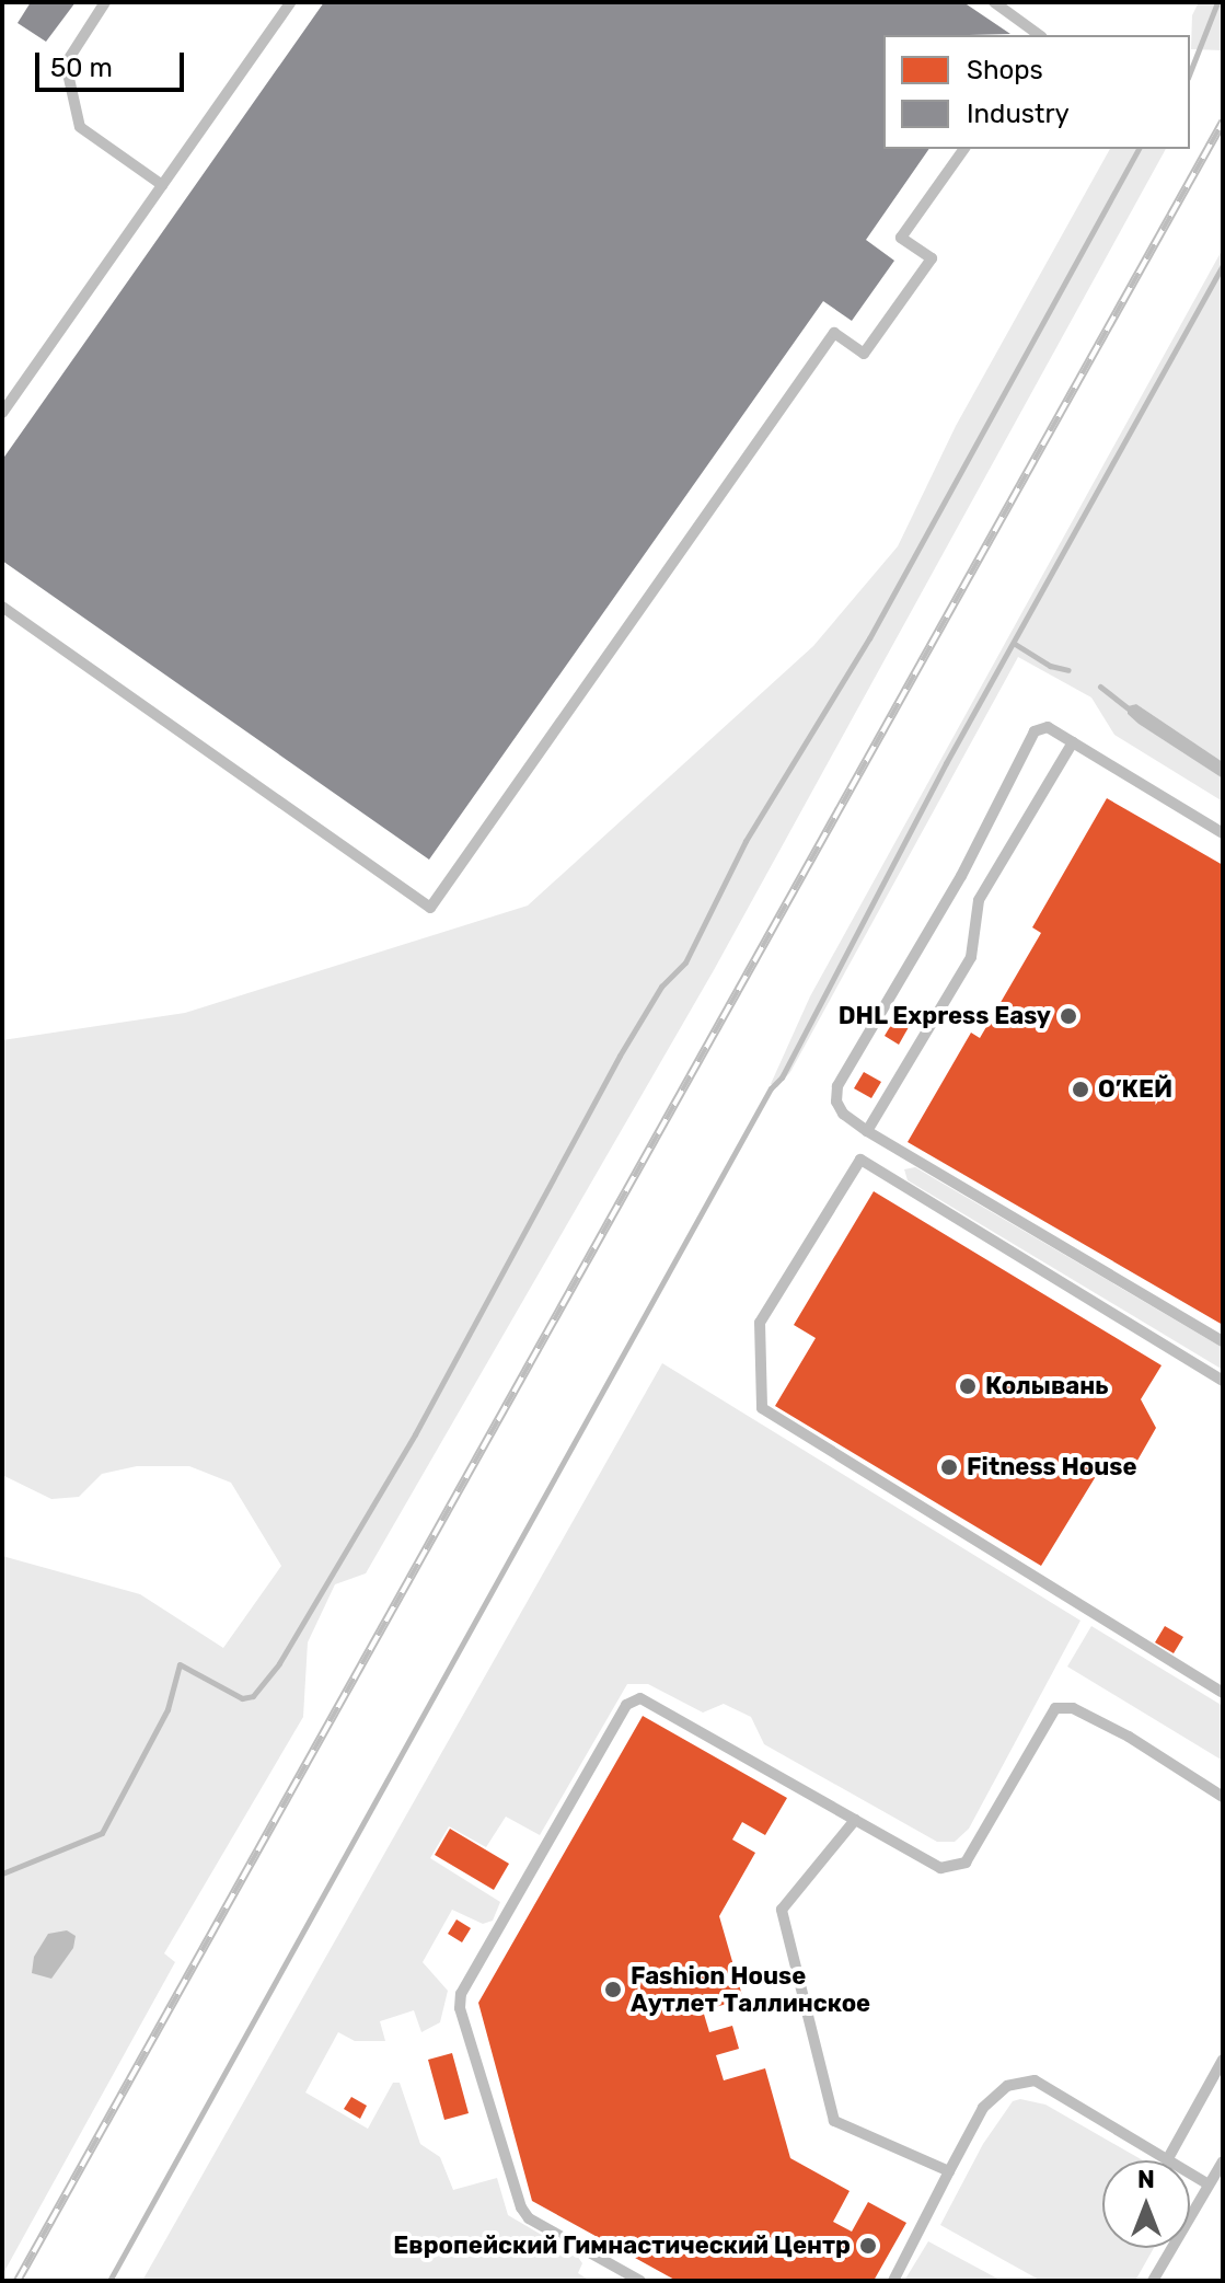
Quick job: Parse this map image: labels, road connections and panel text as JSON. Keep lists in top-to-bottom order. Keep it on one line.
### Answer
{"places":["DHL Express Easy","О’КЕЙ","Колывань","Fitness House","Fashion House Аутлет Таллинское","Европейский Гимнастический Центр"],"legend":["Shops","Industry"],"scale_bar":"50 m","north":"top"}
